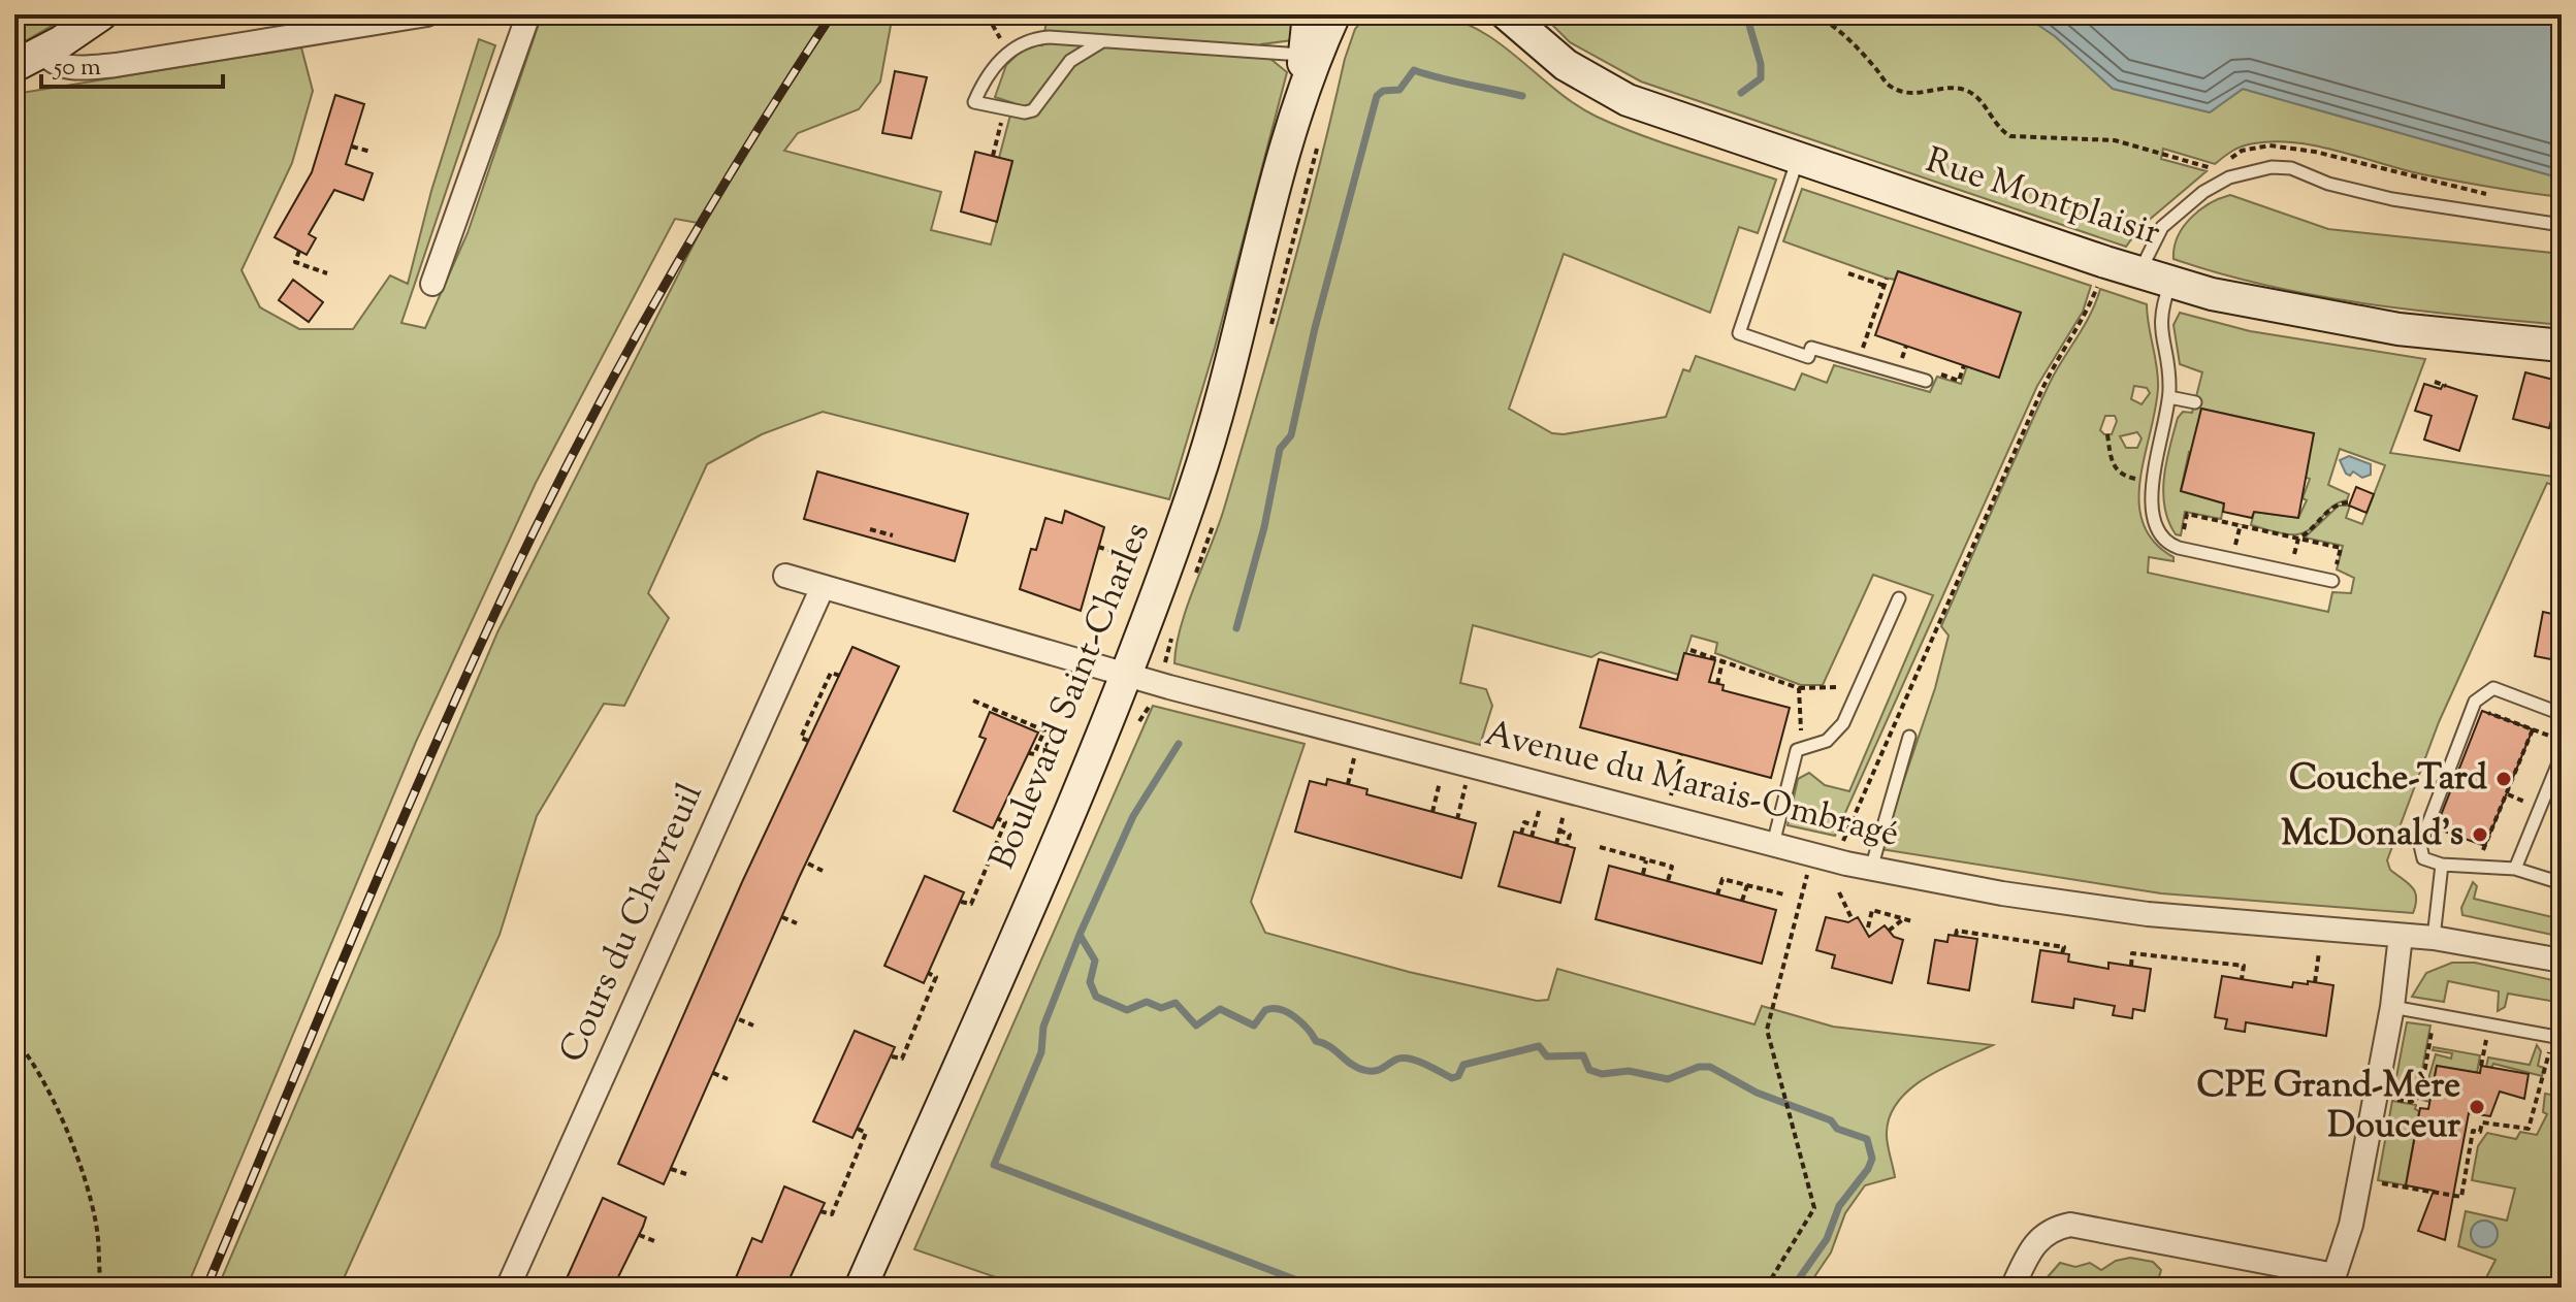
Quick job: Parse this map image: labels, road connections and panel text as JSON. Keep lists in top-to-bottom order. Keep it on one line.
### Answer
{"streets":{"street":["Rue Montplaisir","Boulevard Saint-Charles","Avenue du Marais-Ombragé","Cours du Chevreuil"]},"crossings":[["Boulevard Saint-Charles","Avenue du Marais-Ombragé"],["Avenue du Marais-Ombragé","Cours du Chevreuil"]],"places":["Couche-Tard","McDonald's","CPE Grand-Mère Douceur"],"scale_bar":"50 m"}
